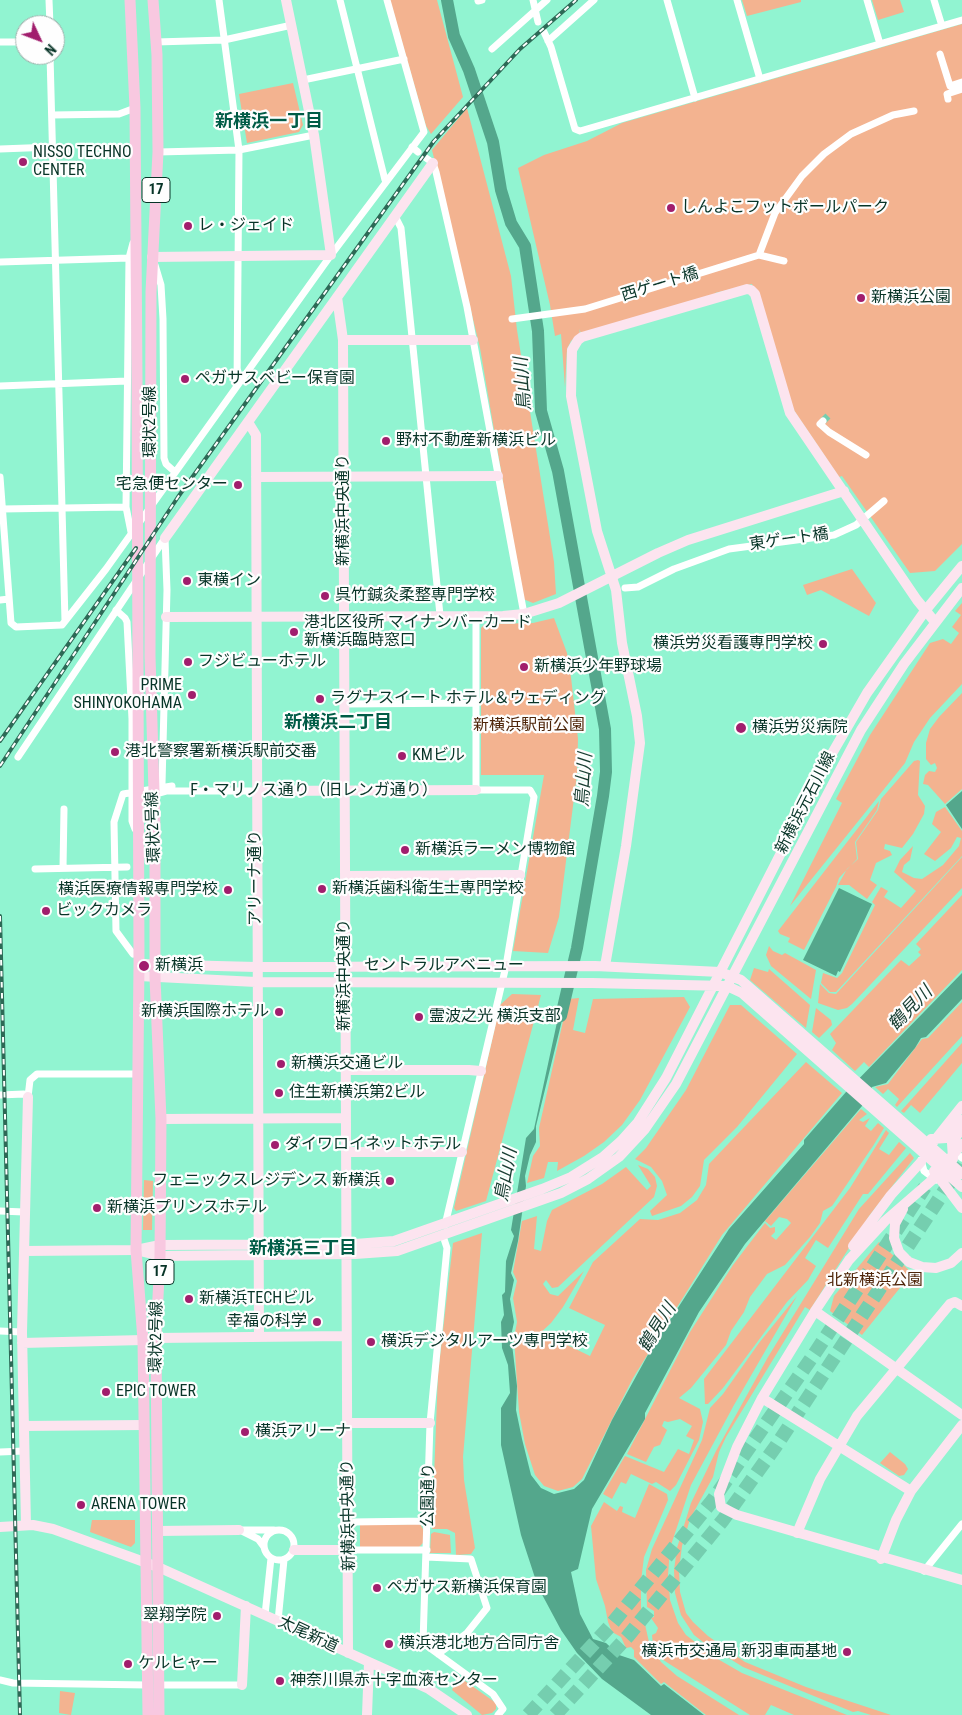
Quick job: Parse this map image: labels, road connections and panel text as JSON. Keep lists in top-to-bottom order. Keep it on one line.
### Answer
{"streets":{"main road":["17","環状2号線"],"street":["西ゲート橋","新横浜中央通り","東ゲート橋","F・マリノス通り（旧レンガ通り）","新横浜元石川線","アリーナ通り","セントラルアベニュー","公園通り","太尾新道"]},"crossings":[["環状2号線","F・マリノス通り（旧レンガ通り）"],["環状2号線","セントラルアベニュー"],["環状2号線","太尾新道"],["新横浜中央通り","F・マリノス通り（旧レンガ通り）"],["新横浜中央通り","新横浜元石川線"],["新横浜中央通り","セントラルアベニュー"],["新横浜中央通り","太尾新道"],["F・マリノス通り（旧レンガ通り）","アリーナ通り"],["新横浜元石川線","セントラルアベニュー"],["新横浜元石川線","公園通り"],["アリーナ通り","セントラルアベニュー"]],"districts":["新横浜一丁目","新横浜二丁目","新横浜三丁目"],"water":["鳥山川","鶴見川"],"parks":["新横浜駅前公園","北新横浜公園"],"places":["NISSO TECHNO CENTER","しんよこフットボールパーク","レ・ジェイド","新横浜公園","ペガサスベビー保育園","野村不動産新横浜ビル","宅急便センター","東横イン","呉竹鍼灸柔整専門学校","港北区役所 マイナンバーカード 新横浜臨時窓口","横浜労災看護専門学校","フジビューホテル","新横浜少年野球場","PRIME SHINYOKOHAMA","ラグナスイート ホテル＆ウェディング","横浜労災病院","港北警察署新横浜駅前交番","KMビル","新横浜ラーメン博物館","新横浜歯科衛生士専門学校","横浜医療情報専門学校","ビックカメラ","新横浜","新横浜国際ホテル","霊波之光 横浜支部","新横浜交通ビル","住生新横浜第2ビル","ダイワロイネットホテル","フェニックスレジデンス 新横浜","新横浜プリンスホテル","新横浜TECHビル","幸福の科学","横浜デジタルアーツ専門学校","EPIC TOWER","横浜アリーナ","ARENA TOWER","ペガサス新横浜保育園","翠翔学院","横浜港北地方合同庁舎","横浜市交通局 新羽車両基地","ケルヒャー","神奈川県赤十字血液センター"],"north":"bottom right"}
